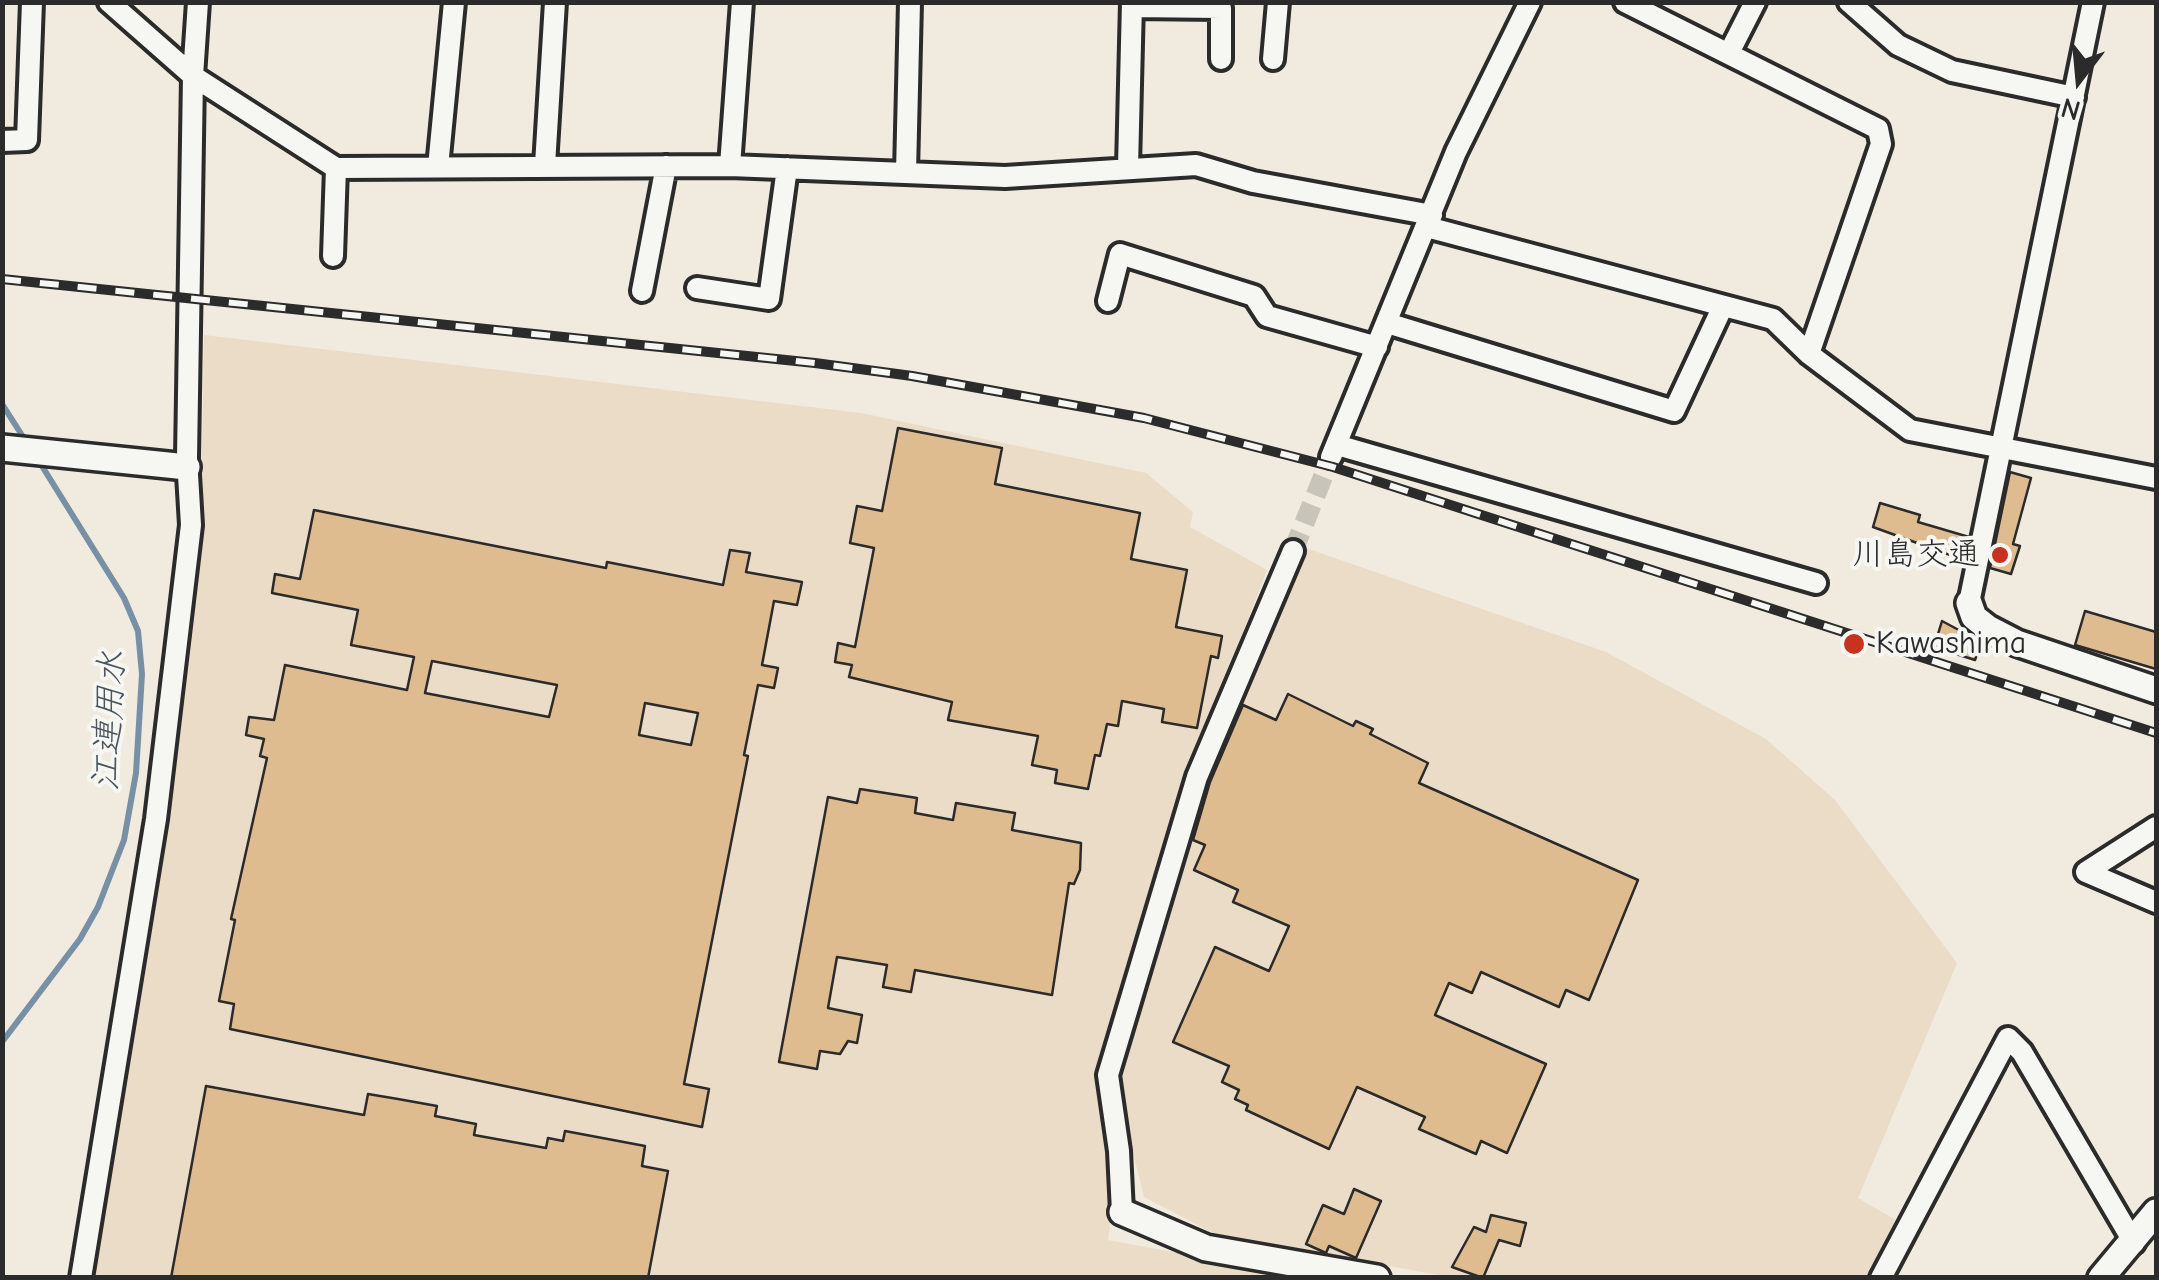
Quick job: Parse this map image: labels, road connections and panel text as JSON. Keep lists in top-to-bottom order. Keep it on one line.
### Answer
{"water":["江連用水"],"places":["川島交通","Kawashima"],"north":"bottom"}
